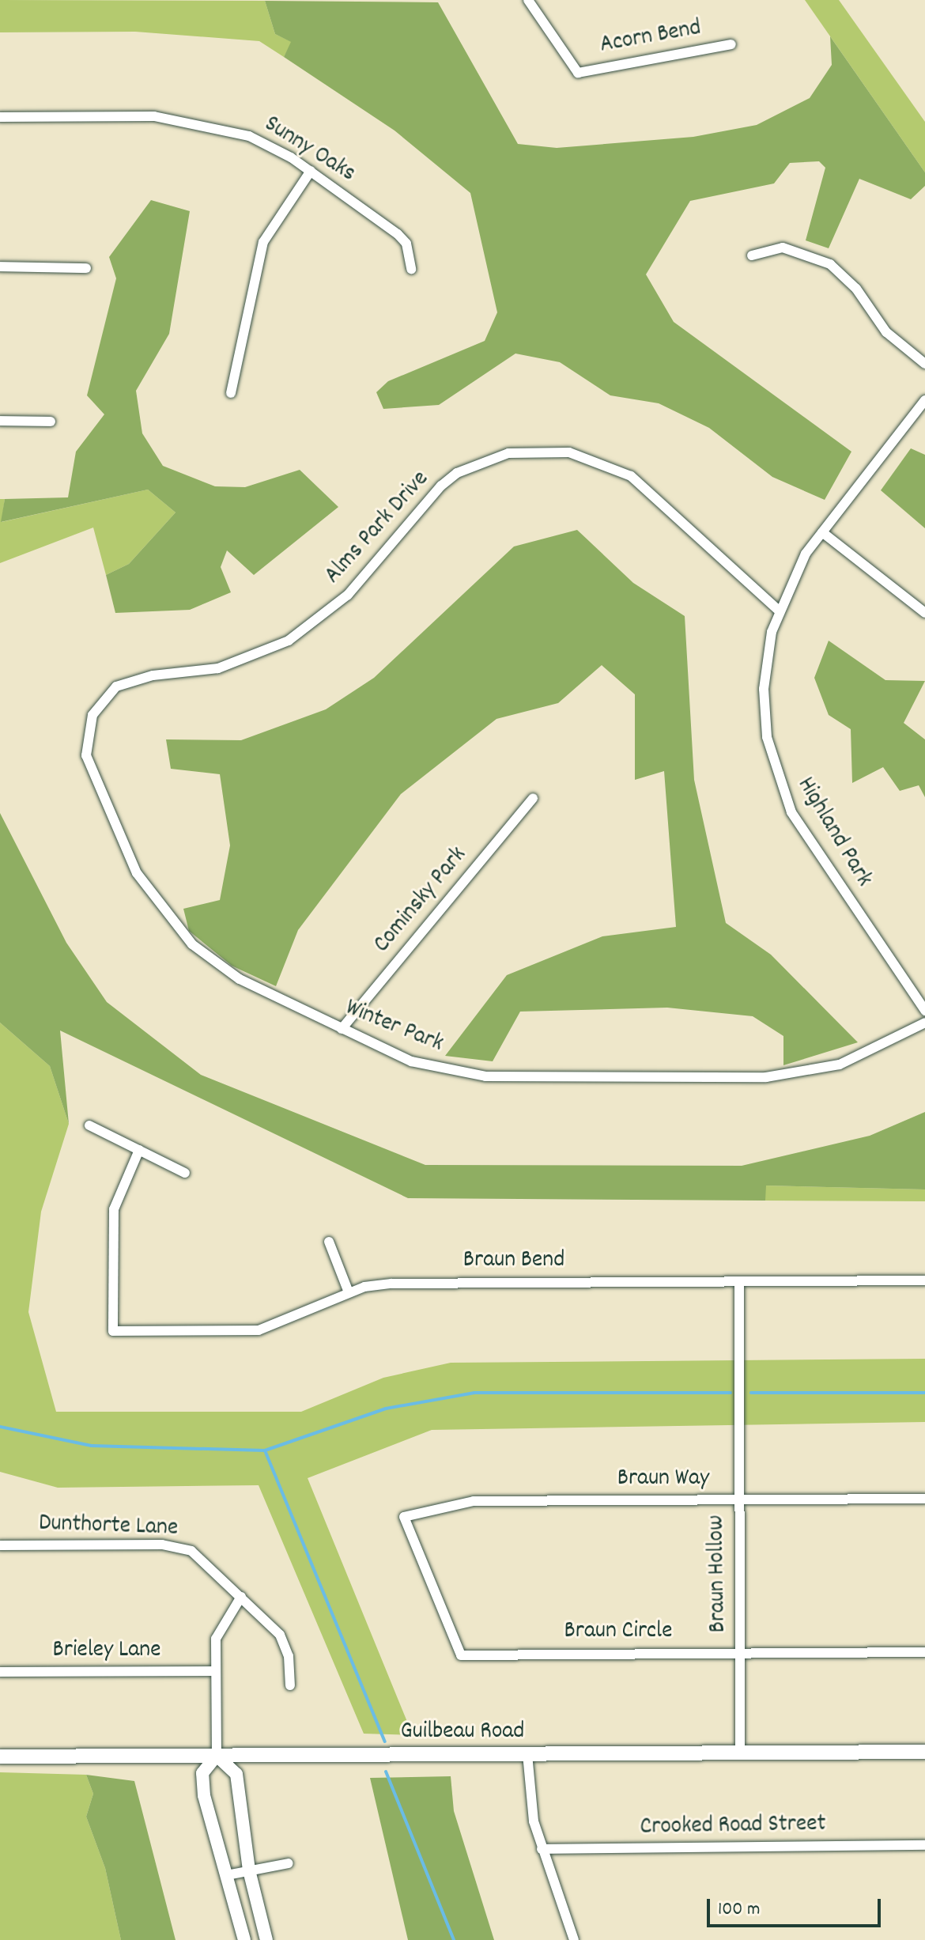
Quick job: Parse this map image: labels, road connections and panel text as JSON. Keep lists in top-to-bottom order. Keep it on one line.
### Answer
{"streets":{"main road":["Guilbeau Road"],"street":["Acorn Bend","Sunny Oaks","Alms Park Drive","Highland Park","Cominsky Park","Winter Park","Braun Bend","Braun Way","Dunthorte Lane","Braun Hollow","Braun Circle","Brieley Lane","Crooked Road Street"]},"crossings":[["Alms Park Drive","Highland Park"],["Alms Park Drive","Winter Park"],["Cominsky Park","Winter Park"],["Braun Bend","Braun Hollow"],["Braun Way","Braun Hollow"],["Braun Way","Braun Circle"],["Braun Hollow","Braun Circle"],["Braun Hollow","Guilbeau Road"]],"scale_bar":"100 m"}
